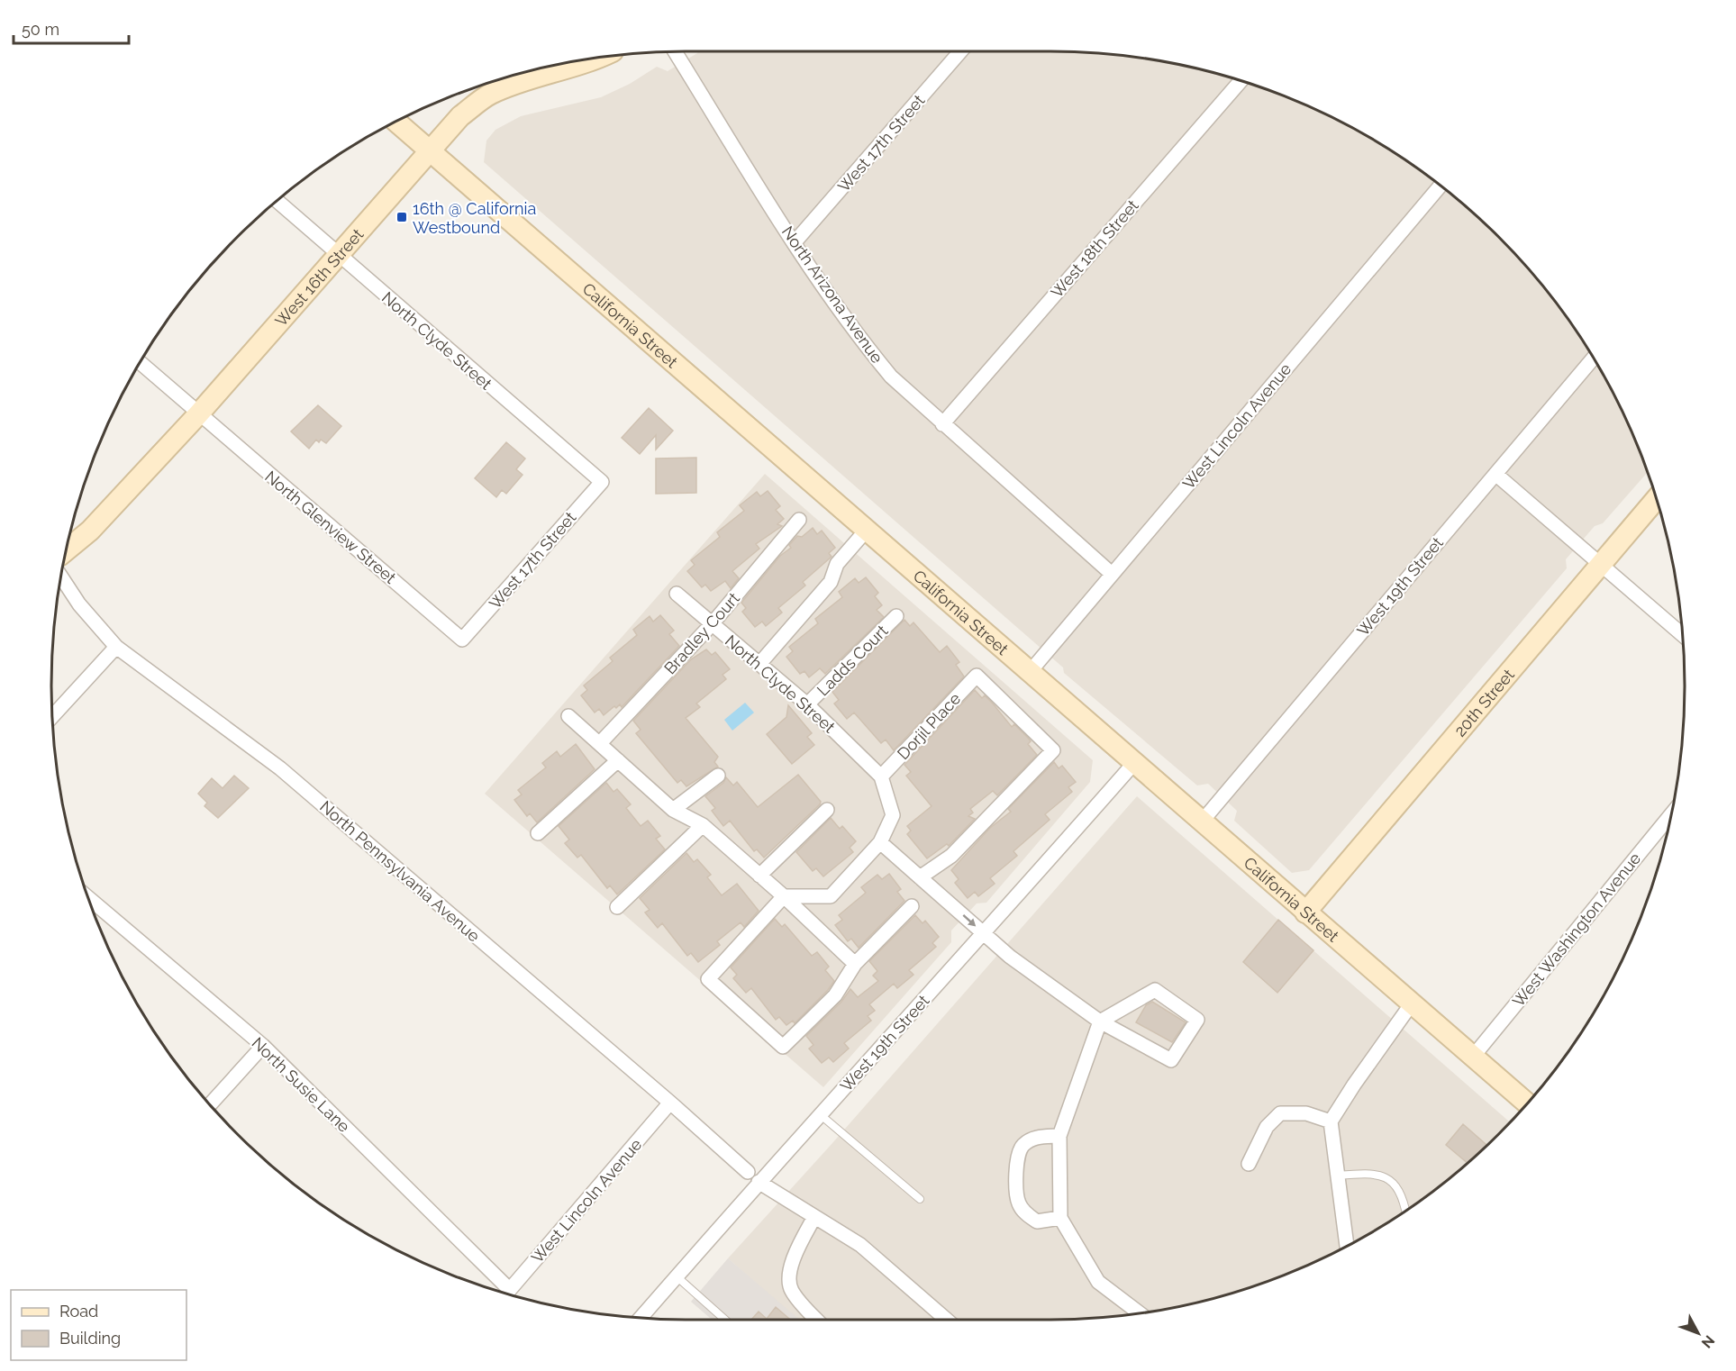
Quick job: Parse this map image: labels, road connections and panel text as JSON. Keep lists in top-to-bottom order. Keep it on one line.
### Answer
{"streets":{"street":["West 17th Street","West 18th Street","West 16th Street","North Arizona Avenue","California Street","North Clyde Street","West Lincoln Avenue","North Glenview Street","West 19th Street","Bradley Court","Ladds Court","20th Street","Dorjil Place","North Pennsylvania Avenue","West Washington Avenue","North Susie Lane"]},"crossings":[["West 17th Street","North Arizona Avenue"],["West 17th Street","North Clyde Street"],["West 17th Street","North Glenview Street"],["West 18th Street","North Arizona Avenue"],["West 16th Street","California Street"],["West 16th Street","North Clyde Street"],["West 16th Street","North Glenview Street"],["North Arizona Avenue","West Lincoln Avenue"],["California Street","West Lincoln Avenue"],["California Street","West 19th Street"],["California Street","20th Street"],["California Street","West Washington Avenue"],["North Clyde Street","Bradley Court"],["North Clyde Street","Ladds Court"],["North Clyde Street","Dorjil Place"],["West Lincoln Avenue","North Pennsylvania Avenue"]],"places":{"transit":["16th @ California Westbound"]},"legend":["Road","Building"],"scale_bar":"50 m","north":"bottom right"}
